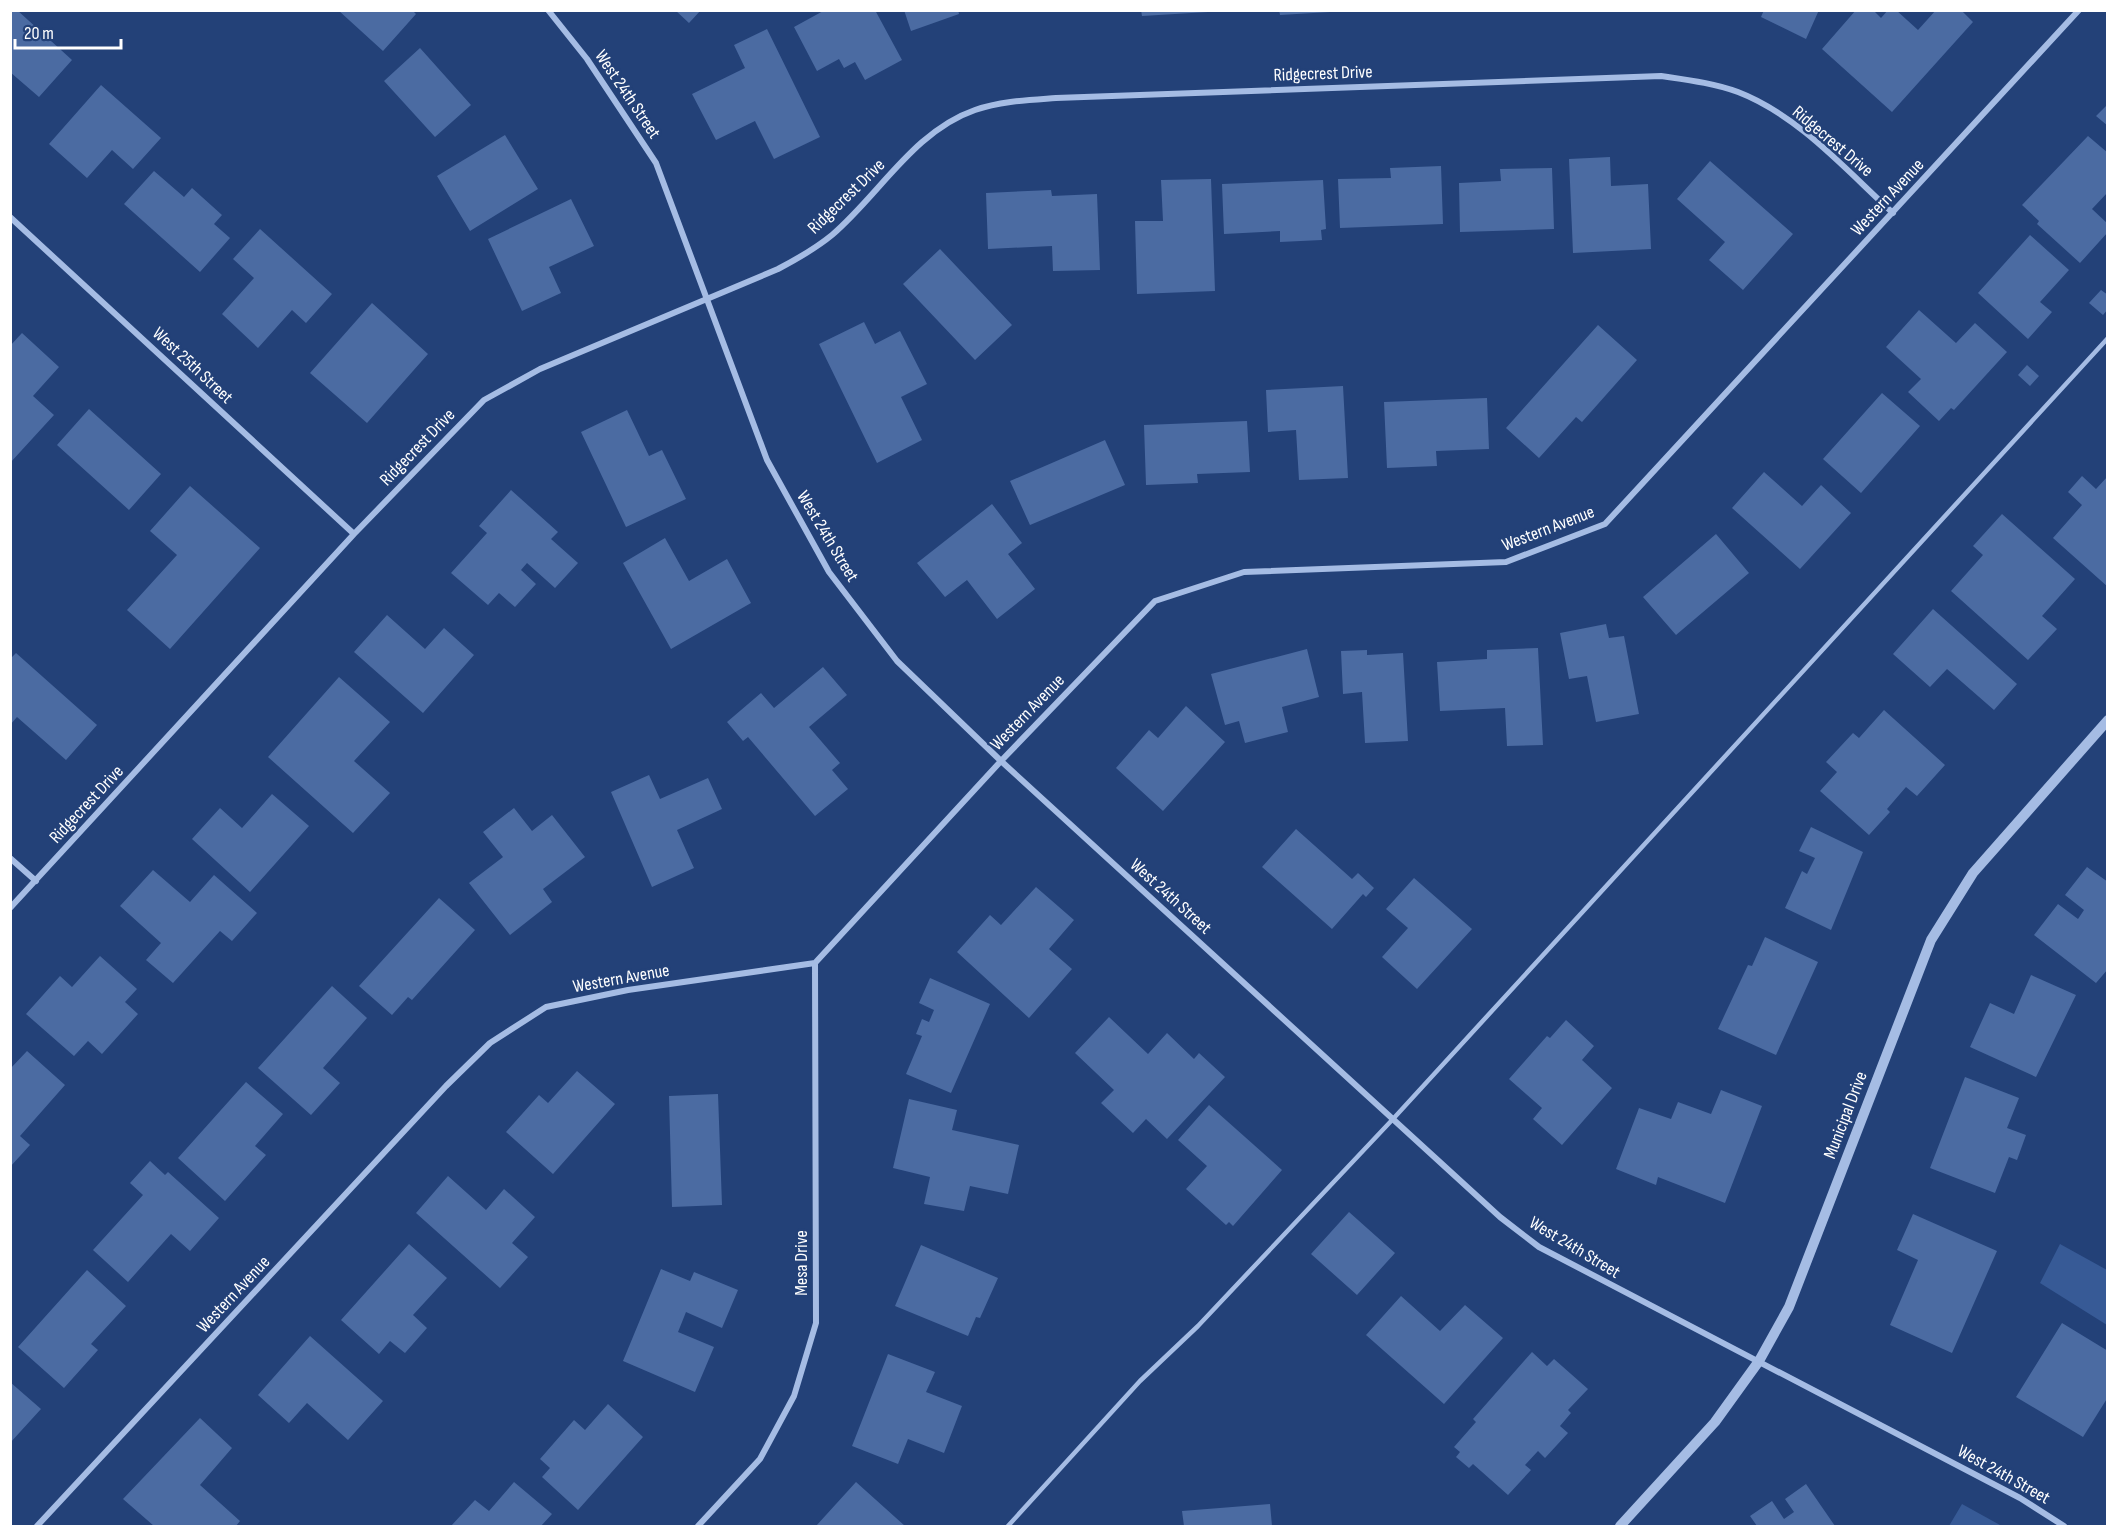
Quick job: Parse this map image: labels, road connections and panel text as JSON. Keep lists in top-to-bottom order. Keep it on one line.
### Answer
{"streets":{"street":["Ridgecrest Drive","West 24th Street","Western Avenue","West 25th Street","Municipal Drive","Mesa Drive"]},"crossings":[["Ridgecrest Drive","West 24th Street"],["Ridgecrest Drive","Western Avenue"],["Ridgecrest Drive","West 25th Street"],["West 24th Street","Western Avenue"],["West 24th Street","Municipal Drive"],["Western Avenue","Mesa Drive"]],"scale_bar":"20 m"}
